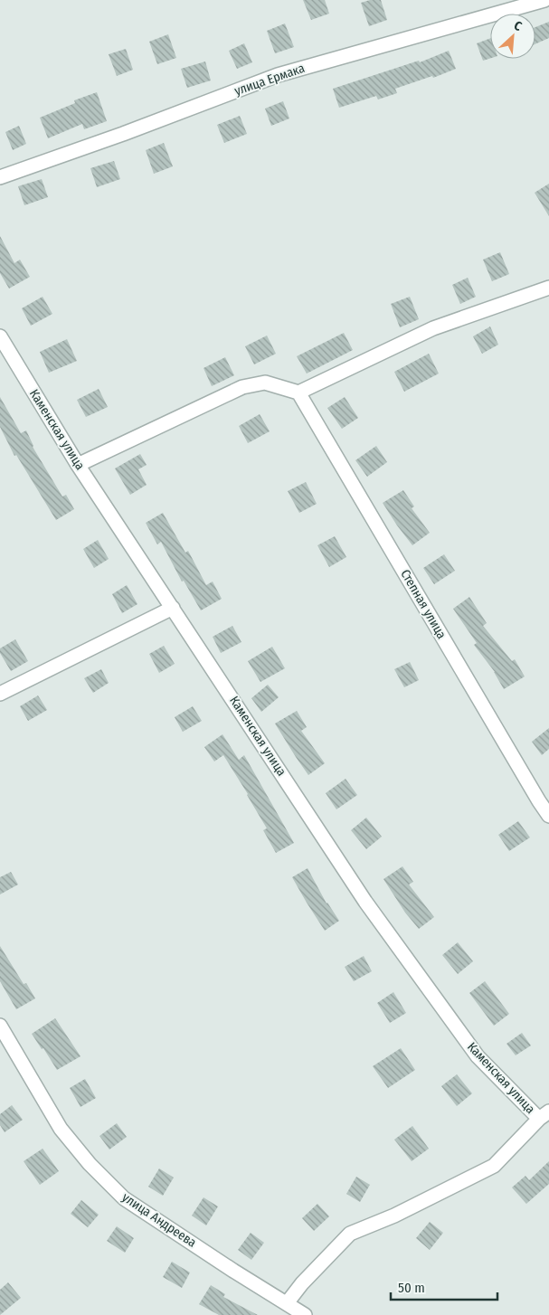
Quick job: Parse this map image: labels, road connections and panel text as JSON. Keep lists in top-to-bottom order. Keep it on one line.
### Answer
{"streets":{"street":["улица Ермака","Каменская улица","Степная улица","улица Андреева"]},"scale_bar":"50 m","north":"top right"}
